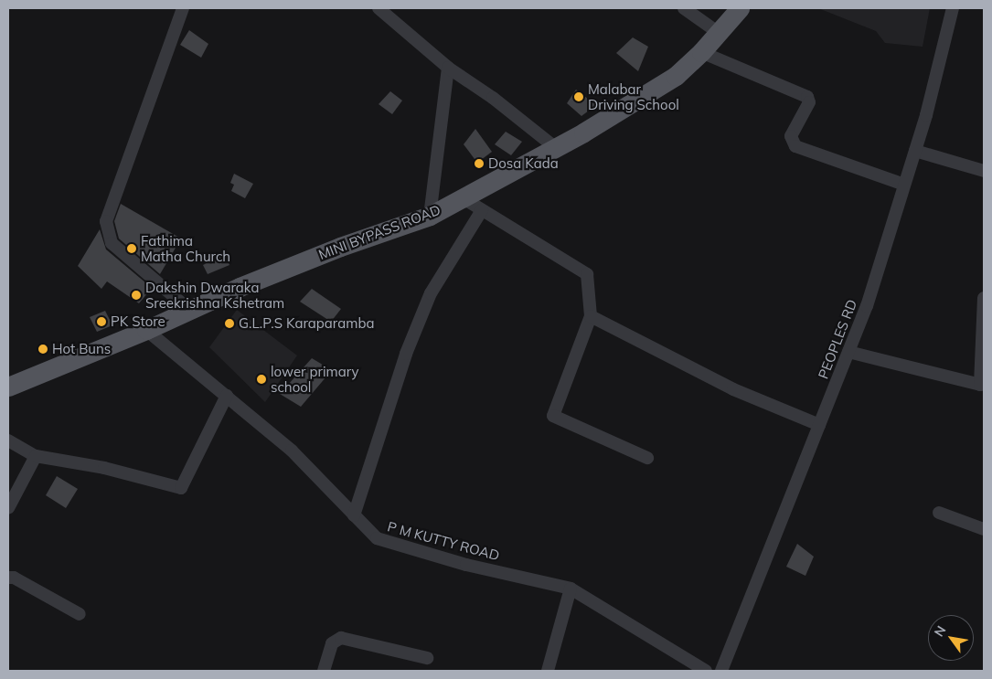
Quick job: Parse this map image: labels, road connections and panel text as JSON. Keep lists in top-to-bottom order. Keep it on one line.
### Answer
{"streets":{"main road":["MINI BYPASS ROAD"],"street":["PEOPLES RD","P M KUTTY ROAD"]},"crossings":[["MINI BYPASS ROAD","P M KUTTY ROAD"]],"places":["Malabar Driving School","Dosa Kada","Fathima Matha Church","Dakshin Dwaraka Sreekrishna Kshetram","PK Store","G.L.P.S Karaparamba","Hot Buns","lower primary school"],"north":"top left"}
